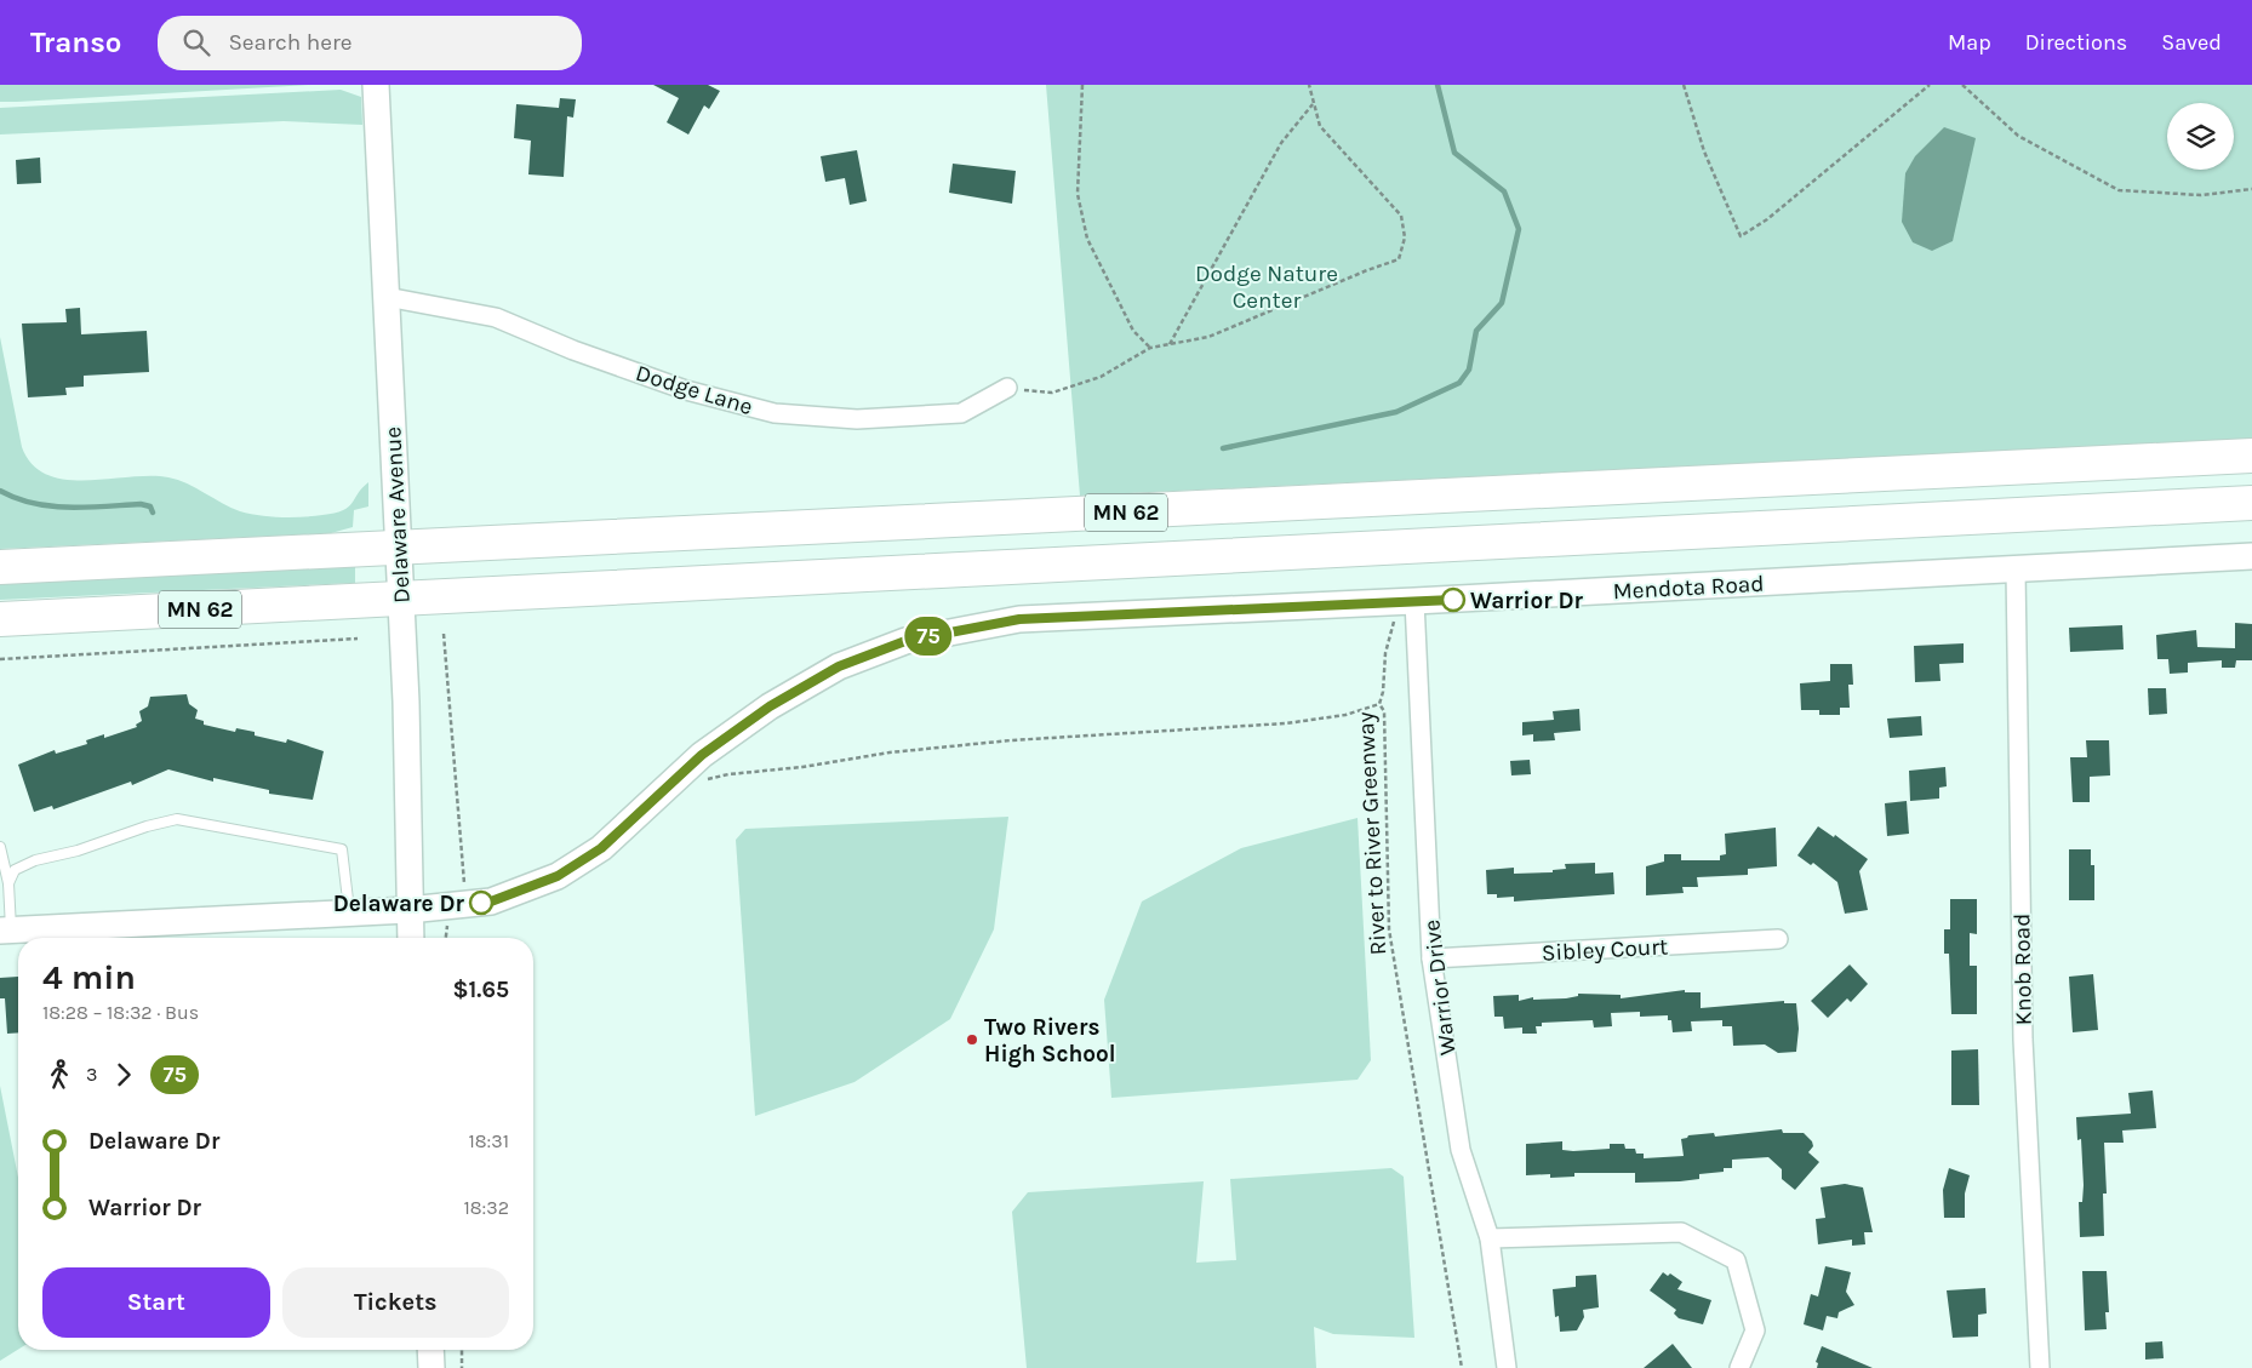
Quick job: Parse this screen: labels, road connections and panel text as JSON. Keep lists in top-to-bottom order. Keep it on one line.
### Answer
{"streets":{"highway":["MN 62"],"street":["Dodge Lane","Delaware Avenue","Mendota Road","Sibley Court","Knob Road","Warrior Drive"],"path":["River to River Greenway"]},"crossings":[["Dodge Lane","Delaware Avenue"],["MN 62","Delaware Avenue"],["Delaware Avenue","Mendota Road"],["Mendota Road","Knob Road"],["Mendota Road","Warrior Drive"],["Sibley Court","Warrior Drive"]],"parks":["Dodge Nature Center"],"places":["Warrior Dr","Delaware Dr","Two Rivers High School"],"lines":["bus line 75"],"page":{"header":"Transo","search":"Search here","nav":["Map","Directions","Saved"],"on_map":"75","heading":["4 min","18:28 – 18:32 · Bus","$1.65"],"legs":["3","75"],"list":[{"name":"Delaware Dr","value":"18:31"},{"name":"Warrior Dr","value":"18:32"}],"buttons":["Start","Tickets"]}}
